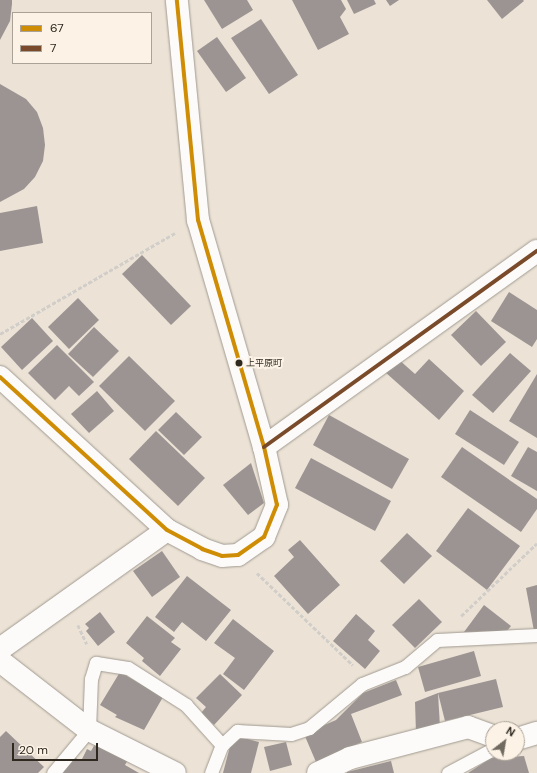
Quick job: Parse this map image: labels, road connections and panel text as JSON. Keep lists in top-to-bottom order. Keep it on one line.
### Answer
{"places":["上平原町"],"lines":["transit line 67","transit line 7"],"legend":["67","7"],"scale_bar":"20 m","north":"top right"}
